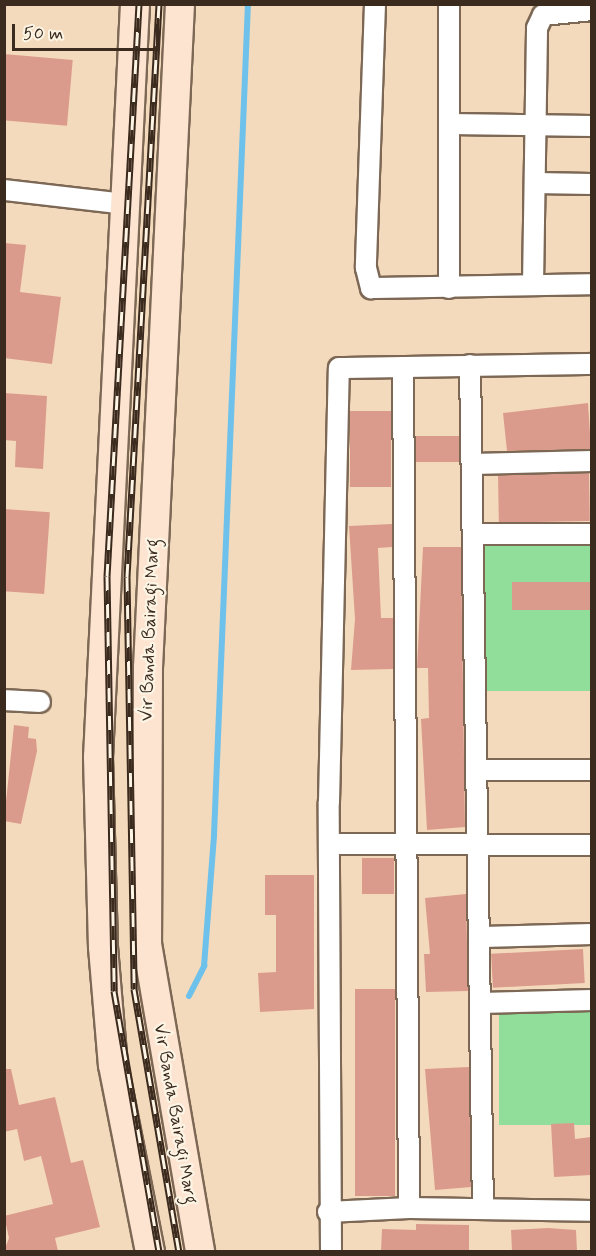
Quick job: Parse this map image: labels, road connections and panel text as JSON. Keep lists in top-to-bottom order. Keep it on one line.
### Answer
{"streets":{"main road":["Vir Banda Bairagi Marg"]},"scale_bar":"50 m"}
